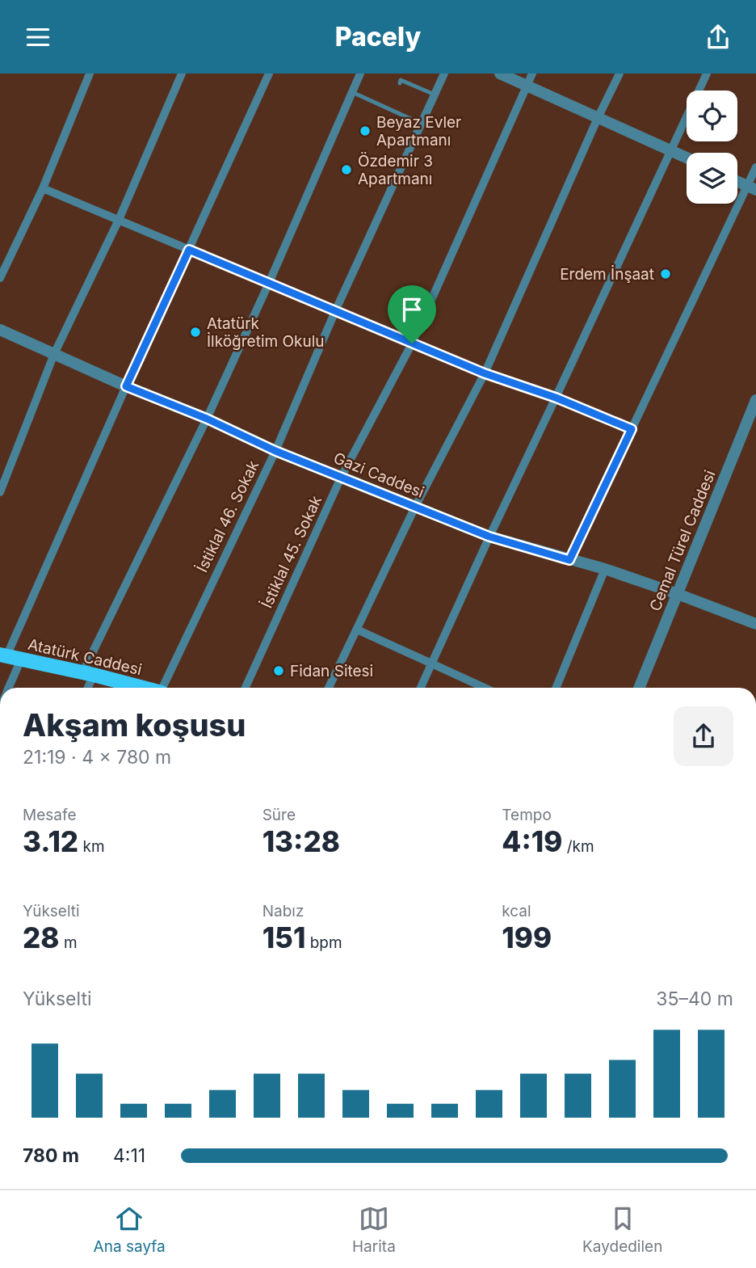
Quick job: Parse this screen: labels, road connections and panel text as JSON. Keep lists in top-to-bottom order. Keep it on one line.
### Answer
{"streets":{"main road":["Atatürk Caddesi"],"street":["Gazi Caddesi","İstiklal 46. Sokak","Cemal Türel Caddesi","İstiklal 45. Sokak"]},"crossings":[["Gazi Caddesi","İstiklal 46. Sokak"],["Gazi Caddesi","Cemal Türel Caddesi"],["Gazi Caddesi","İstiklal 45. Sokak"]],"places":["Beyaz Evler Apartmanı","Özdemir 3 Apartmanı","Erdem İnşaat","Atatürk İlköğretim Okulu","Fidan Sitesi"],"page":{"header":"Pacely","heading":["Akşam koşusu","21:19 · 4 × 780 m"],"stats":[["Mesafe","3.12 km"],["Süre","13:28"],["Tempo","4:19 /km"],["Yükselti","28 m"],["Nabız","151 bpm"],["kcal","199"]],"chart":["Yükselti","35–40 m"],"list":[{"name":"780 m","note":"4:11"}],"tabs":["Ana sayfa","Harita","Kaydedilen"]}}
